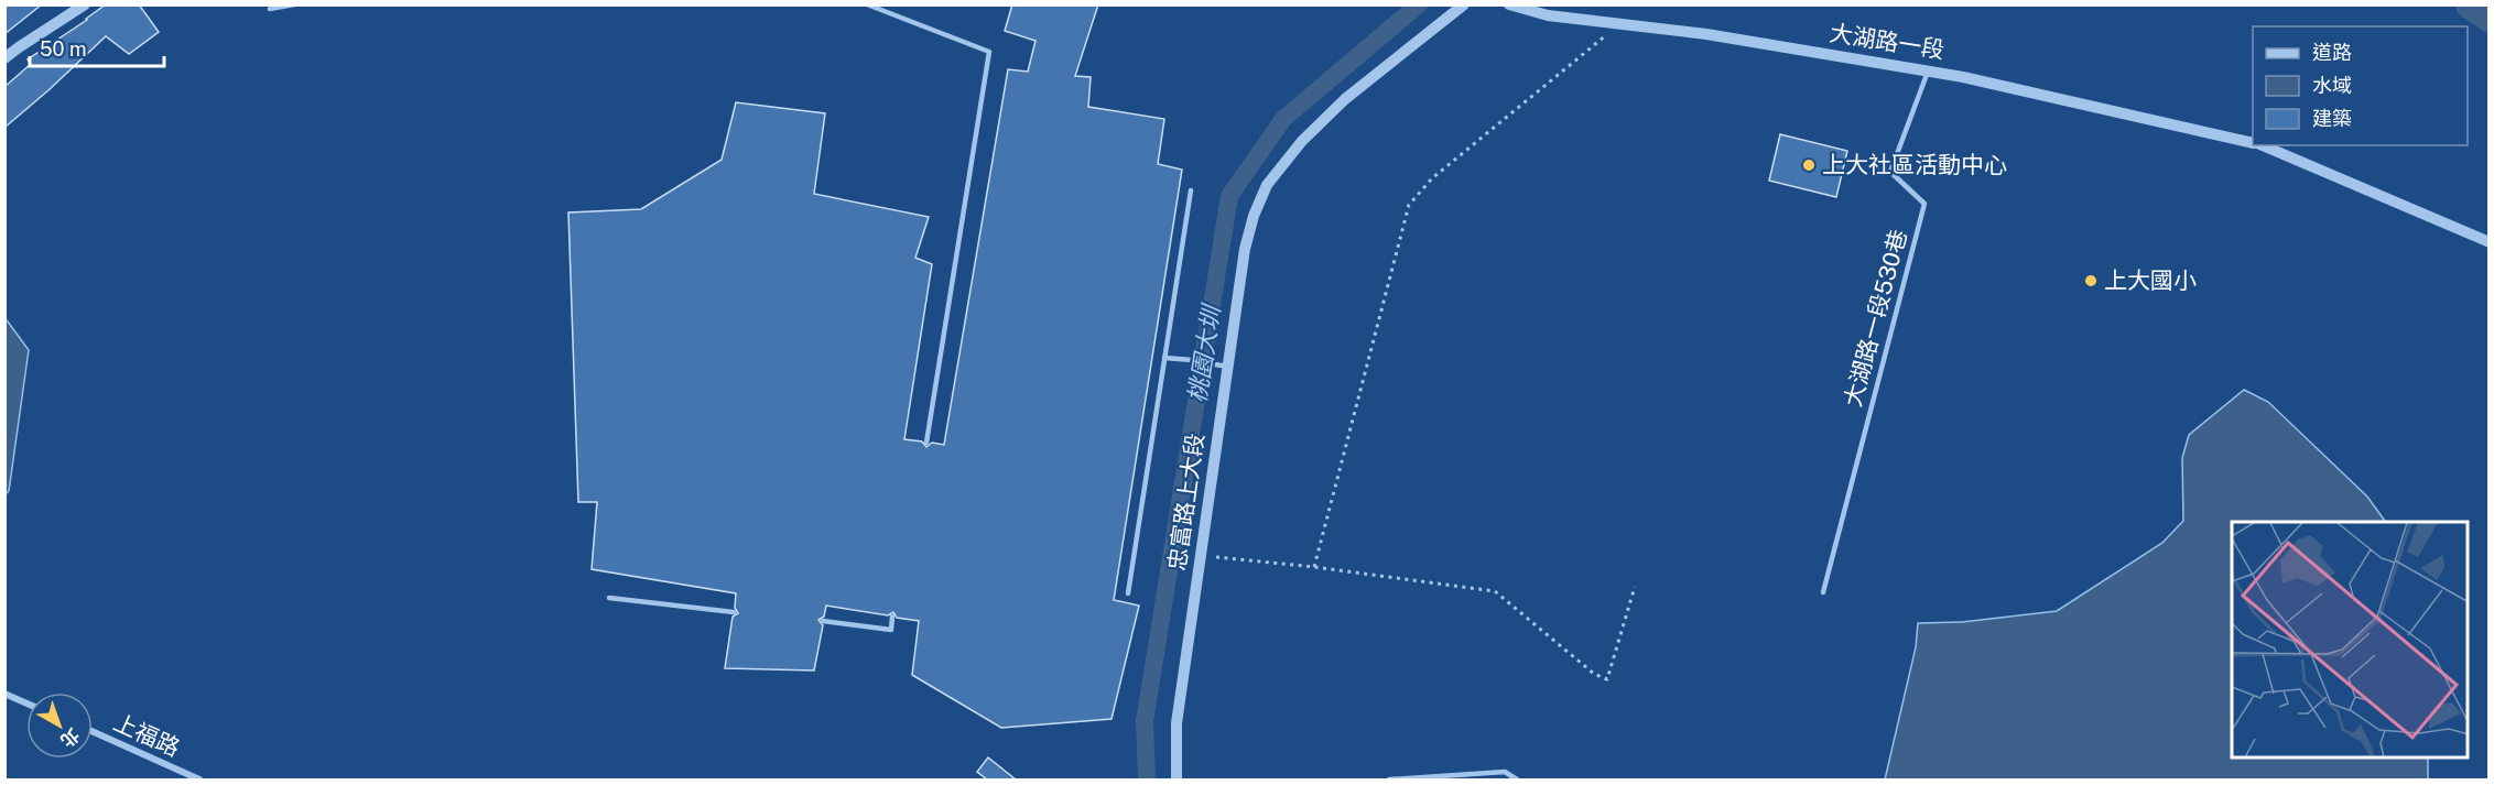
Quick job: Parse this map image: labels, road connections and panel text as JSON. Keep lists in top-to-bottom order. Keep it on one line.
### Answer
{"streets":{"street":["大湖路一段","忠富路上大段","上福路"],"lane":["大湖路一段530巷"]},"crossings":[["大湖路一段","大湖路一段530巷"]],"water":["桃園大圳"],"places":["上大社區活動中心","上大國小"],"legend":["道路","水域","建築"],"scale_bar":"50 m","north":"bottom right"}
